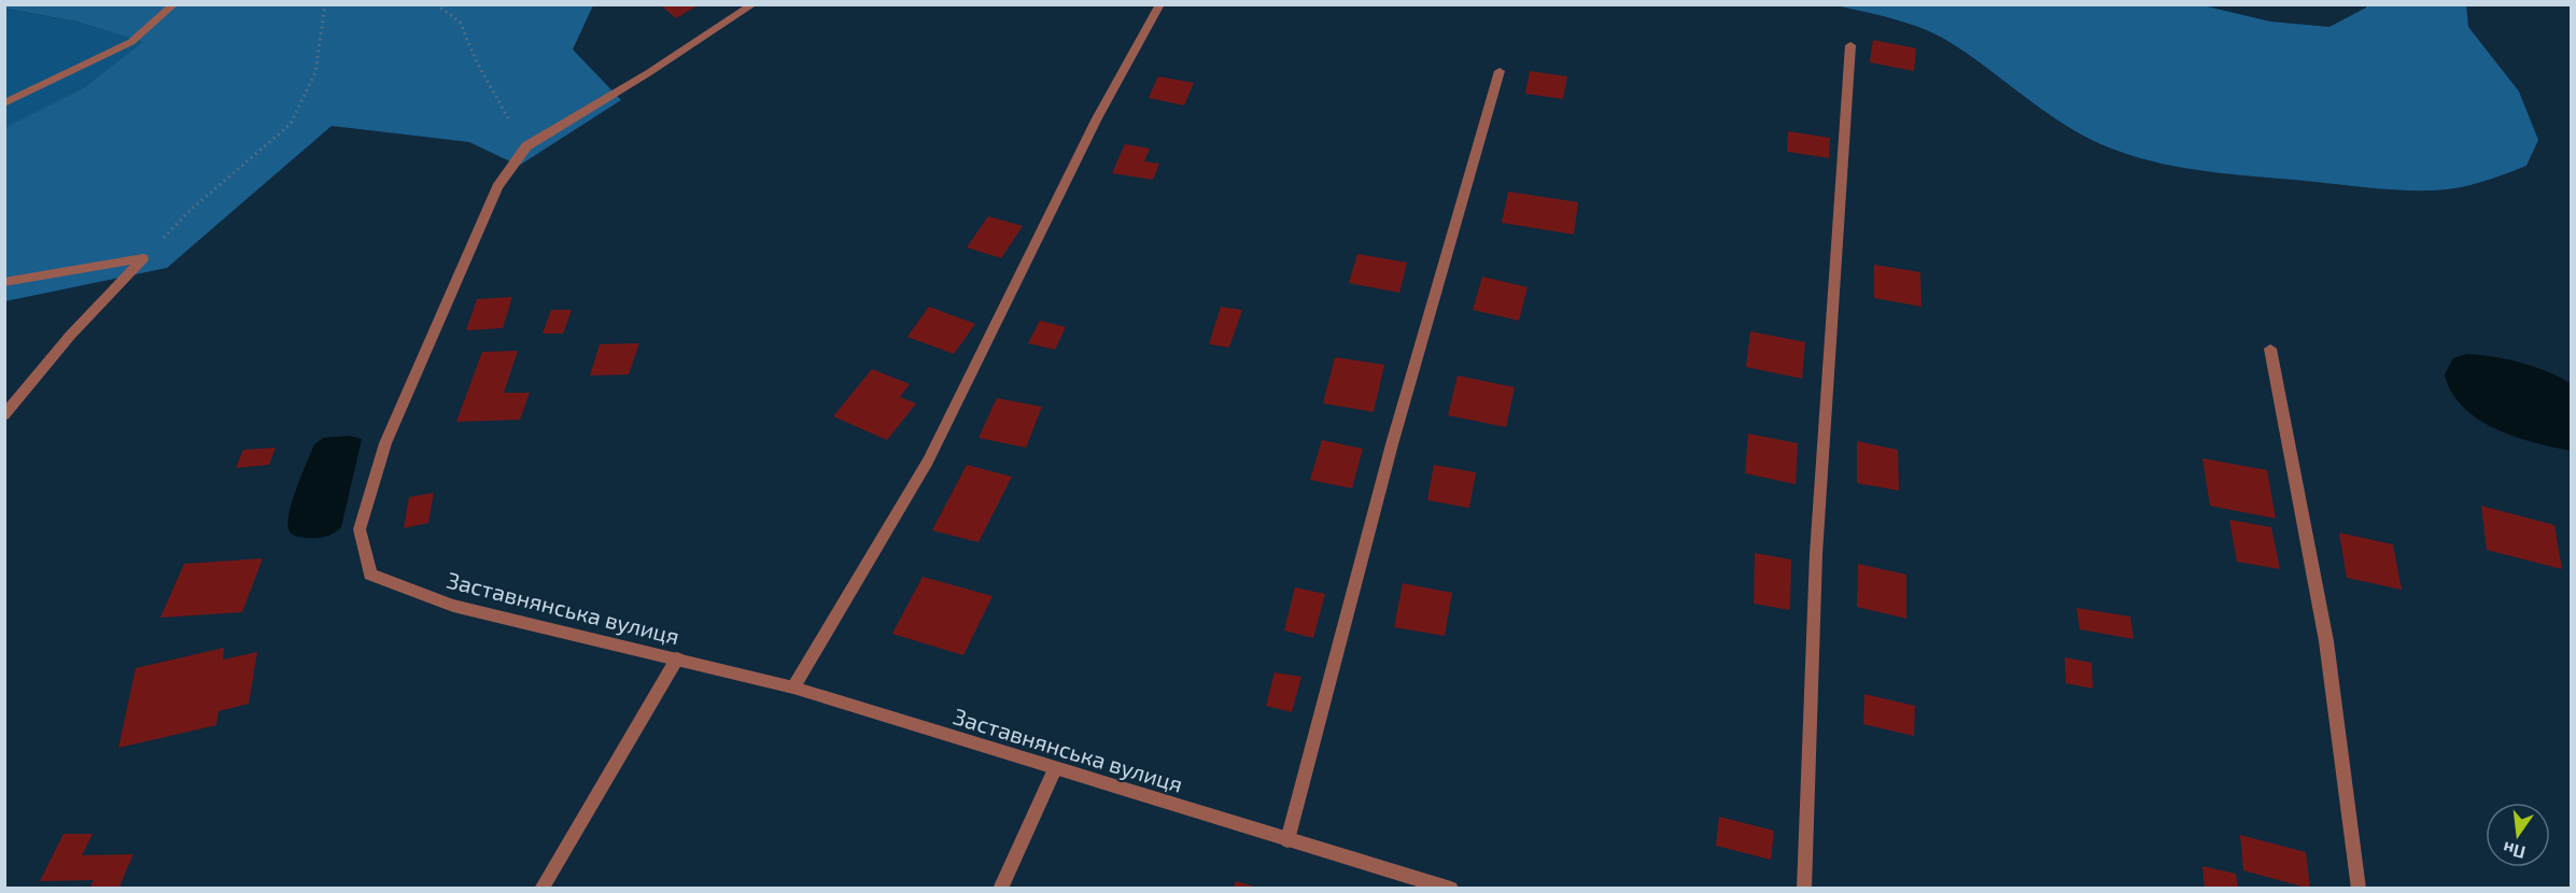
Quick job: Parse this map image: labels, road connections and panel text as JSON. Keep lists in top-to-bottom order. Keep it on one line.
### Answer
{"streets":{"street":["Заставнянська вулиця"]},"north":"bottom"}
